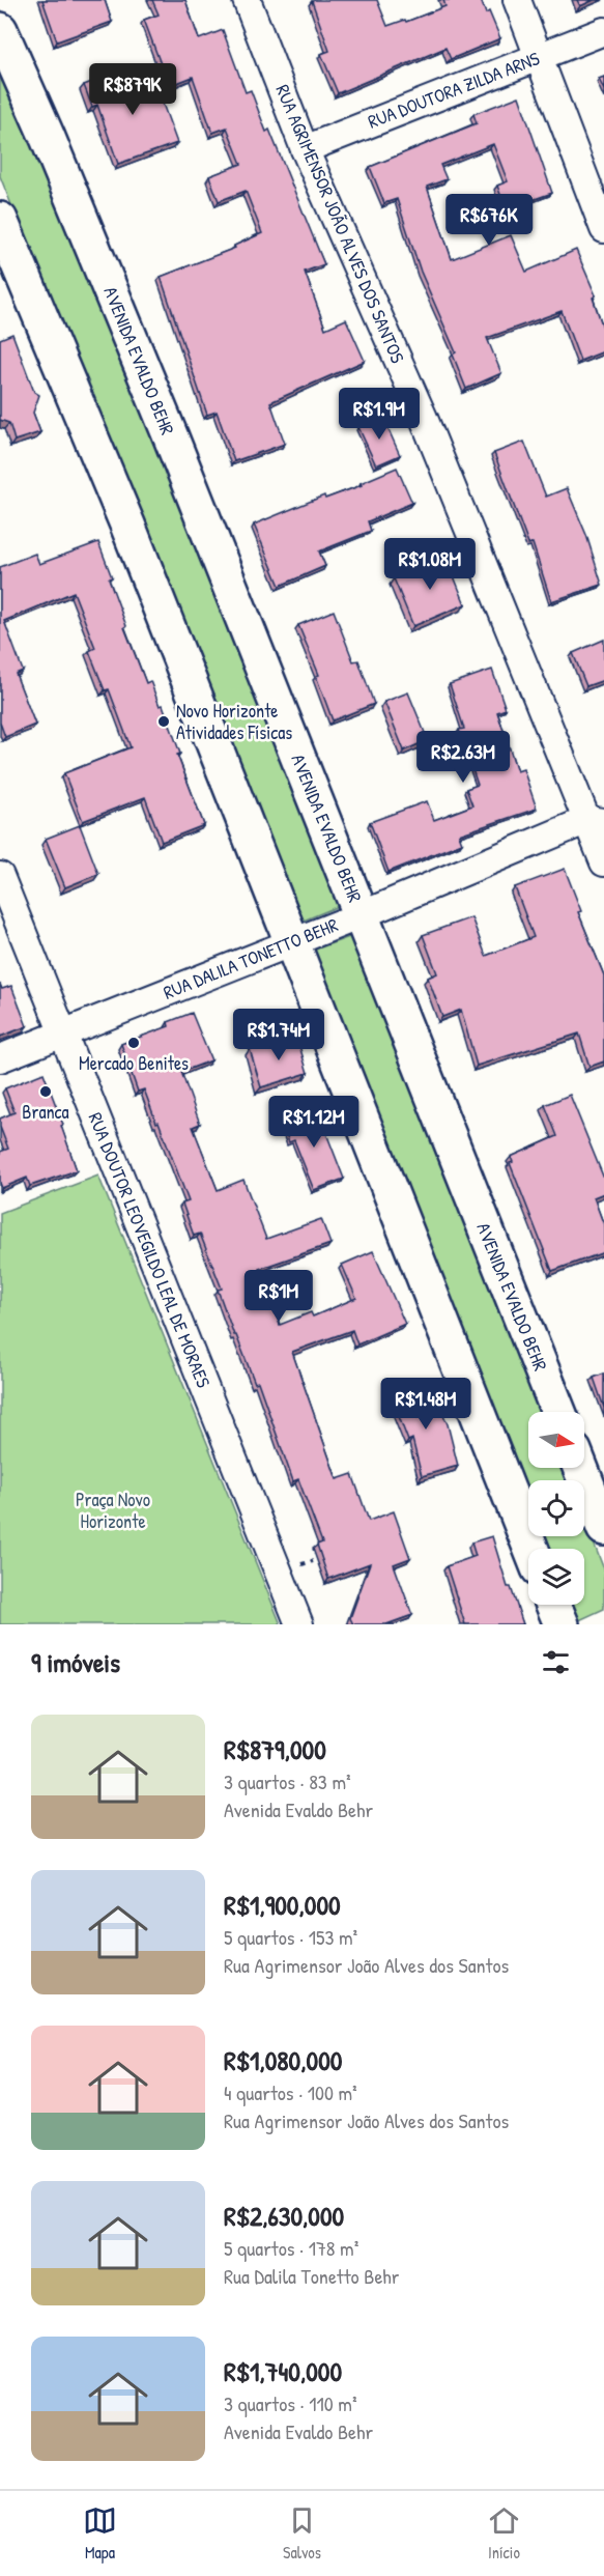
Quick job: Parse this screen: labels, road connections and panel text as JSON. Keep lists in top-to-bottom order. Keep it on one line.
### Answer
{"streets":{"street":["RUA DOUTORA ZILDA ARNS","RUA AGRIMENSOR JOÃO ALVES DOS SANTOS","AVENIDA EVALDO BEHR","RUA DALILA TONETTO BEHR","RUA DOUTOR LEOVEGILDO LEAL DE MORAES"]},"crossings":[["RUA DOUTORA ZILDA ARNS","RUA AGRIMENSOR JOÃO ALVES DOS SANTOS"],["RUA AGRIMENSOR JOÃO ALVES DOS SANTOS","RUA DALILA TONETTO BEHR"],["AVENIDA EVALDO BEHR","RUA DALILA TONETTO BEHR"],["RUA DALILA TONETTO BEHR","RUA DOUTOR LEOVEGILDO LEAL DE MORAES"]],"parks":["Praça Novo Horizonte"],"places":["Novo Horizonte Atividades Físicas","Mercado Benites","Branca"],"north":"right","page":{"price":["R$879K","R$676K","R$1.9M","R$1.08M","R$2.63M","R$1.74M","R$1.12M","R$1M","R$1.48M"],"heading":"9 imóveis","list":[{"name":"R$879,000","note":"3 quartos · 83 m² · Avenida Evaldo Behr"},{"name":"R$1,900,000","note":"5 quartos · 153 m² · Rua Agrimensor João Alves dos Santos"},{"name":"R$1,080,000","note":"4 quartos · 100 m² · Rua Agrimensor João Alves dos Santos"},{"name":"R$2,630,000","note":"5 quartos · 178 m² · Rua Dalila Tonetto Behr"},{"name":"R$1,740,000","note":"3 quartos · 110 m² · Avenida Evaldo Behr"}],"tabs":["Mapa","Salvos","Início"]}}
